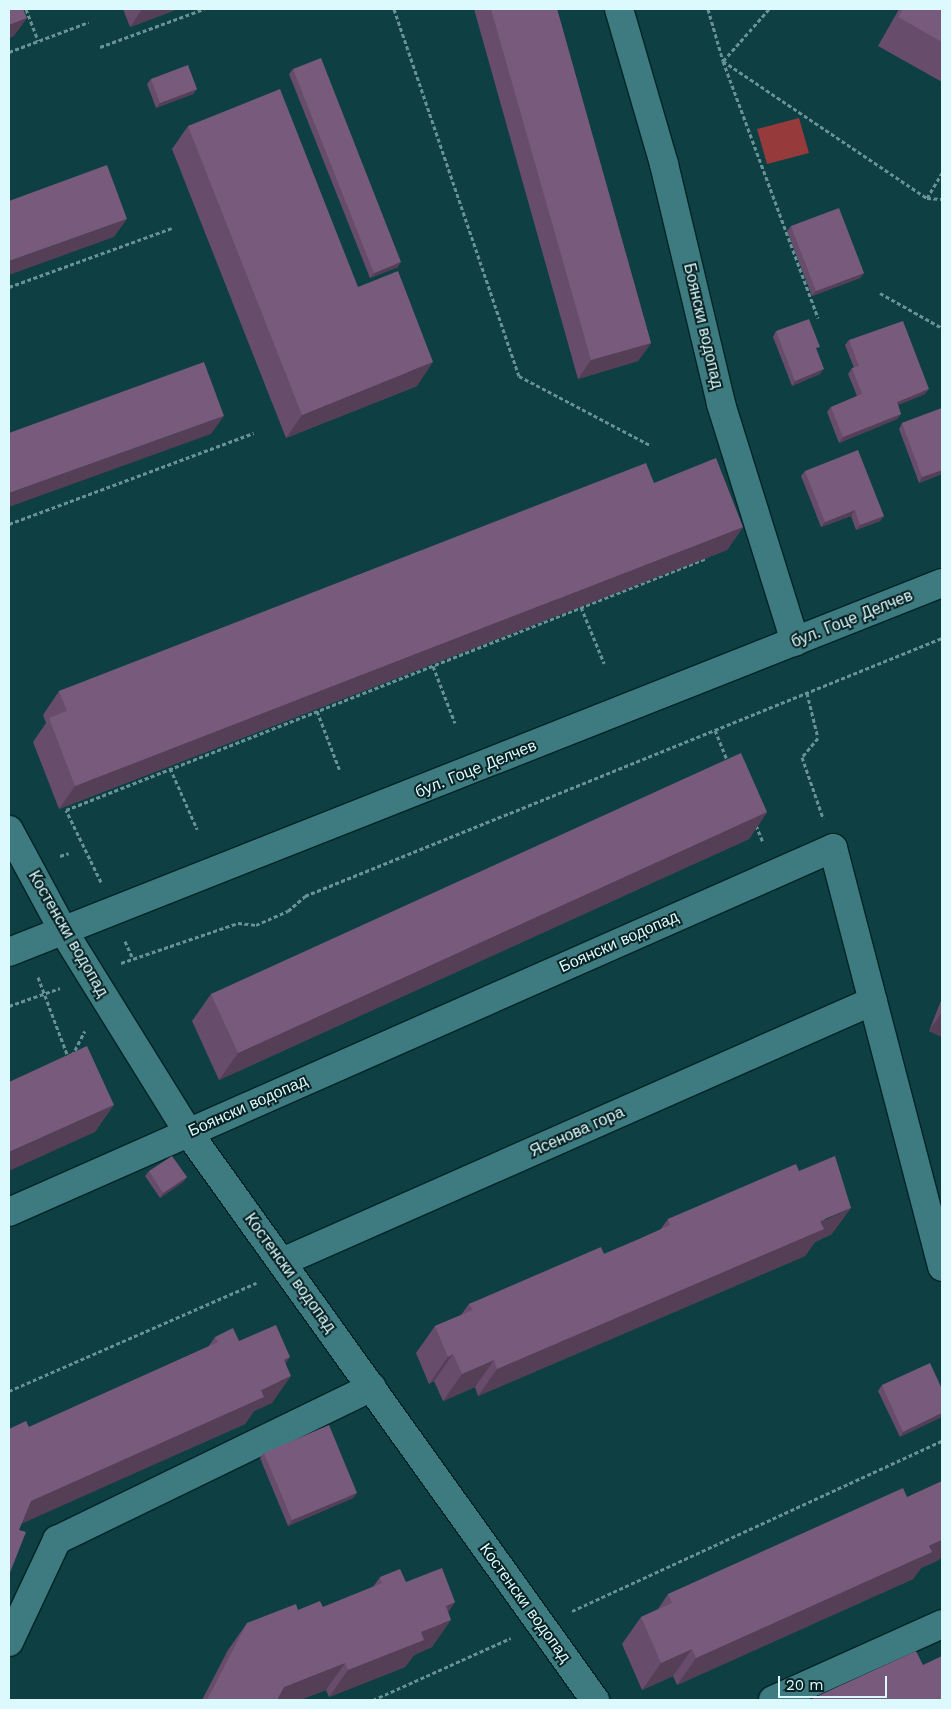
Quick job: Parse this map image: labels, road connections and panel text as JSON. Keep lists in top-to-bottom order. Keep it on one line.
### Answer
{"streets":{"street":["Боянски водопад","бул. Гоце Делчев","Костенски водопад","Ясенова гора"]},"crossings":[["Боянски водопад","бул. Гоце Делчев"],["Боянски водопад","Костенски водопад"],["бул. Гоце Делчев","Костенски водопад"],["Костенски водопад","Ясенова гора"]],"scale_bar":"20 m"}
